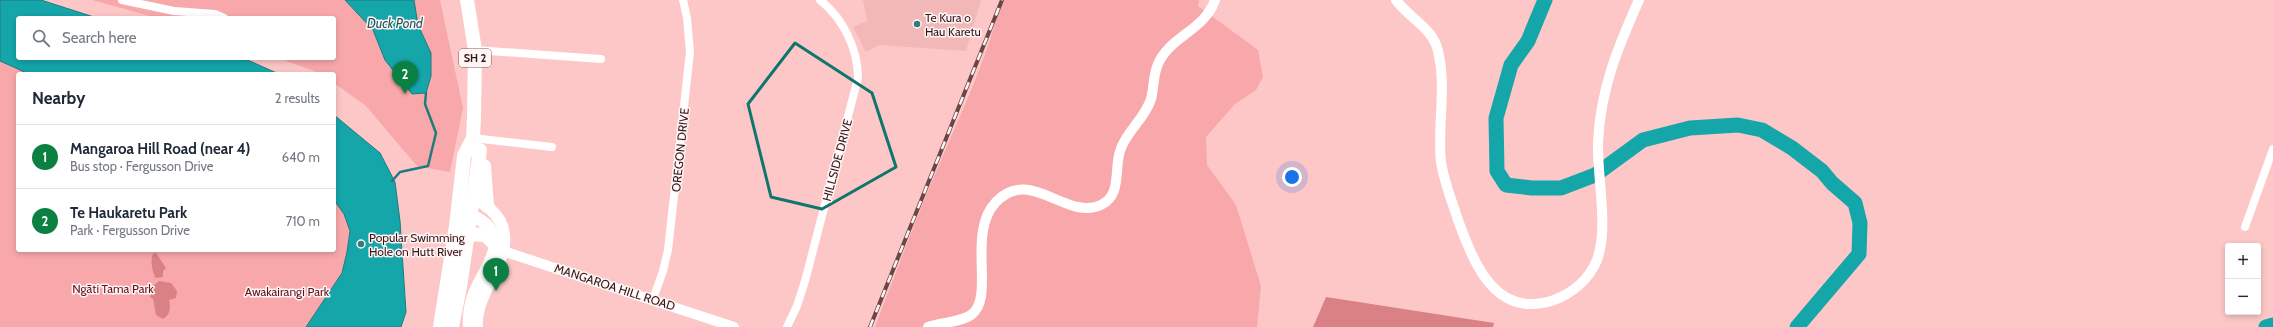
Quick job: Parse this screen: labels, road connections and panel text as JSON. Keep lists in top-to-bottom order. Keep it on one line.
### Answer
{"streets":{"highway":["SH 2"],"street":["OREGON DRIVE","HILLSIDE DRIVE","MANGAROA HILL ROAD"]},"crossings":[["OREGON DRIVE","MANGAROA HILL ROAD"]],"water":["Duck Pond"],"parks":["Ngāti Tama Park","Awakairangi Park"],"places":["Te Kura o Hau Karetu","Popular Swimming Hole on Hutt River"],"page":{"search":"Search here","pins":["2","1"],"heading":["Nearby","2 results"],"list":[{"mark":"1","name":"Mangaroa Hill Road (near 4)","note":"Bus stop · Fergusson Drive","value":"640 m"},{"mark":"2","name":"Te Haukaretu Park","note":"Park · Fergusson Drive","value":"710 m"}],"map_buttons":["+","−"]}}
